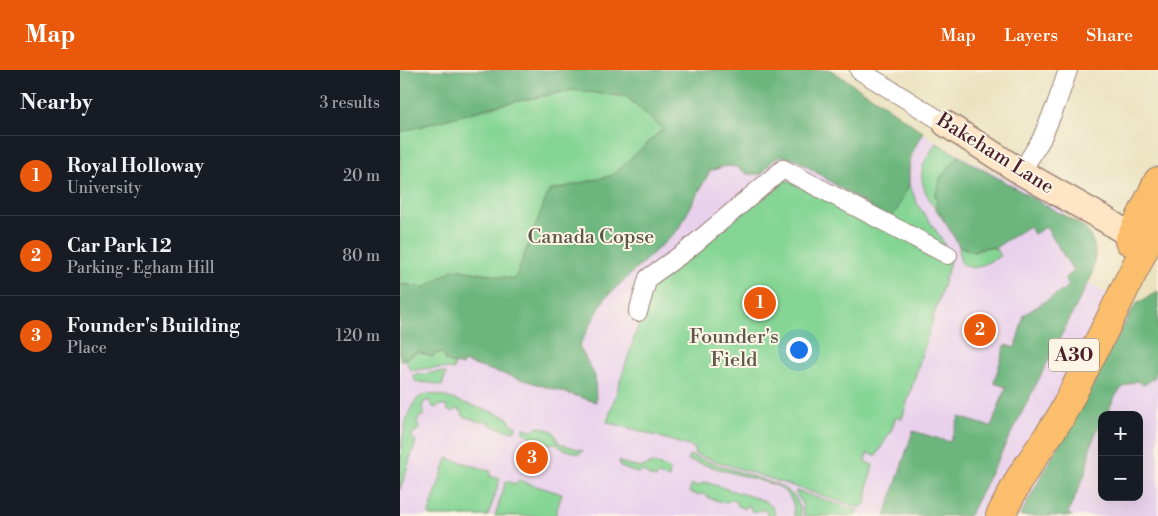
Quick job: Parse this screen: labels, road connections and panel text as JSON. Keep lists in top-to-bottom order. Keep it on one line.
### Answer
{"streets":{"main road":["A30"],"street":["Bakeham Lane"]},"crossings":[["Bakeham Lane","A30"]],"parks":["Canada Copse","Founder's Field"],"page":{"header":"Map","nav":["Map","Layers","Share"],"heading":["Nearby","3 results"],"list":[{"mark":"1","name":"Royal Holloway","note":"University","value":"20 m"},{"mark":"2","name":"Car Park 12","note":"Parking · Egham Hill","value":"80 m"},{"mark":"3","name":"Founder's Building","note":"Place","value":"120 m"}],"pins":["1","2","3"],"map_buttons":["+","−"]}}
